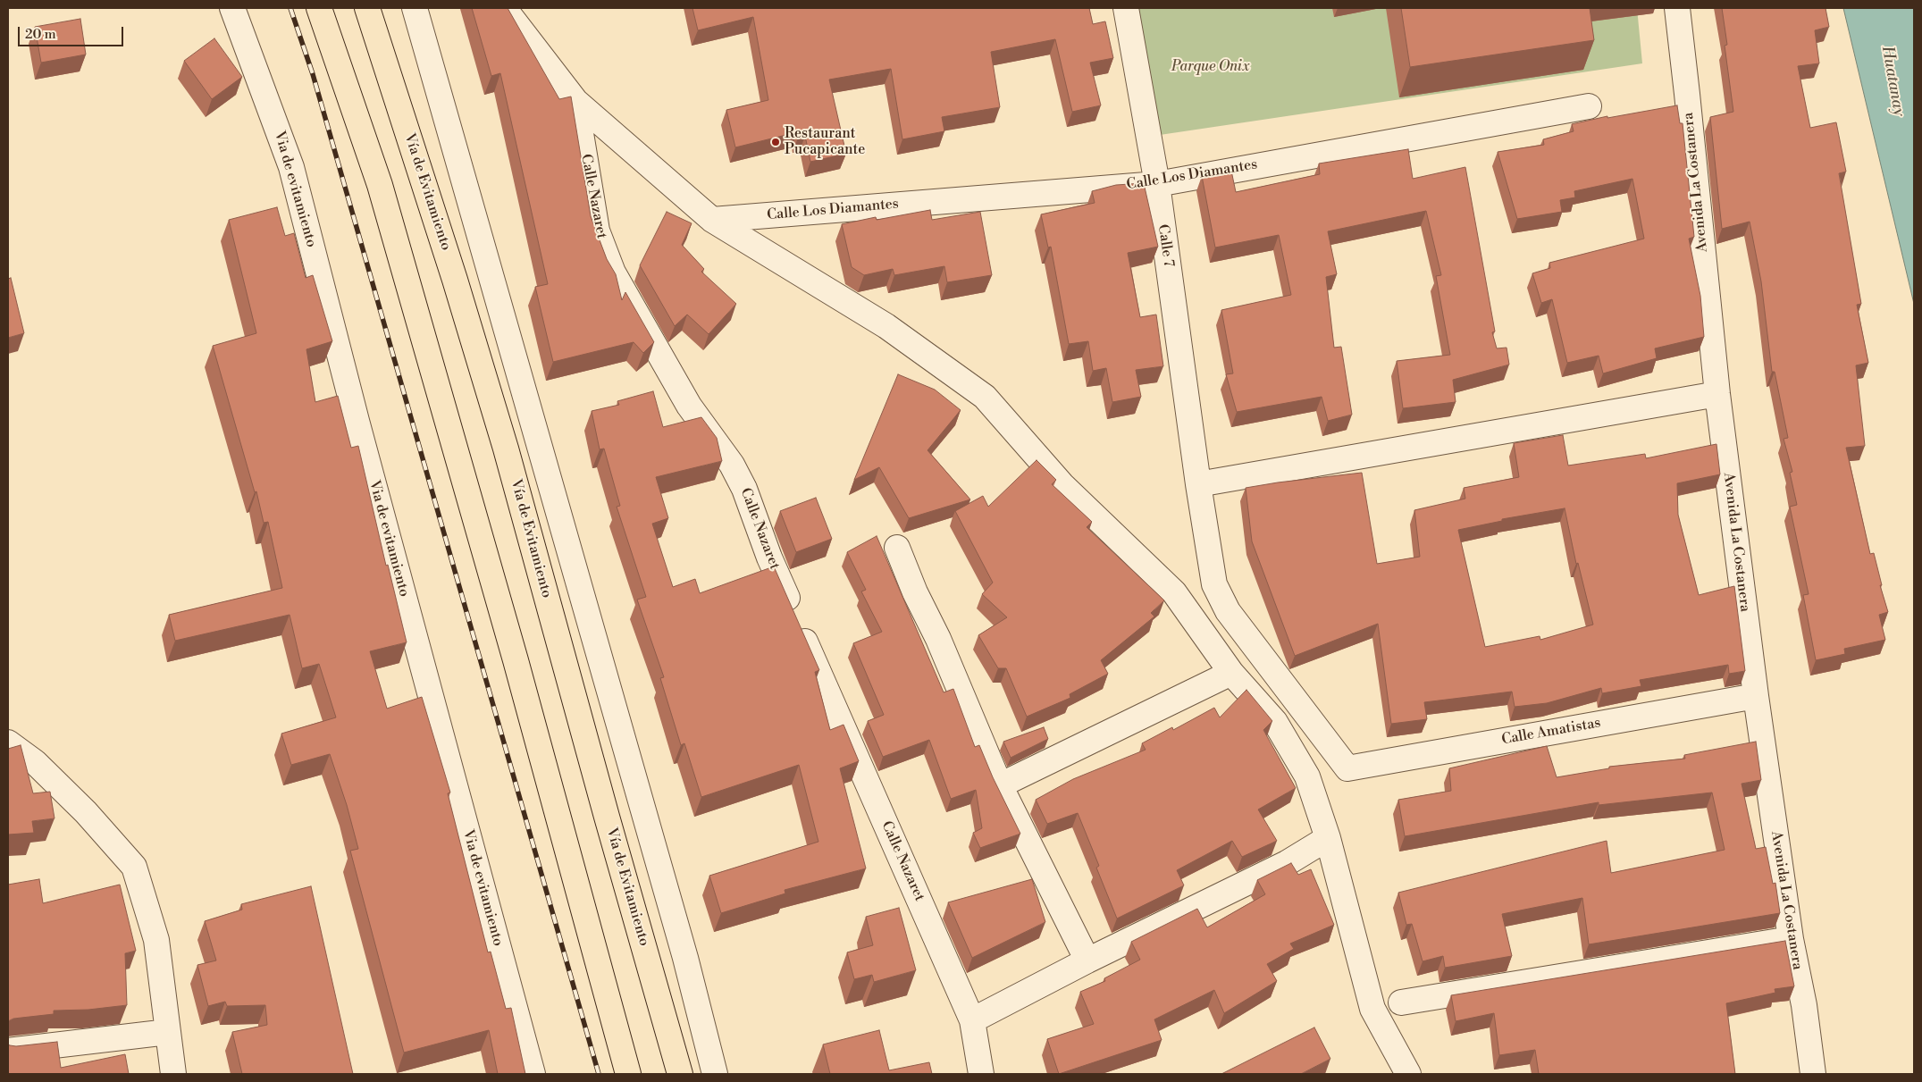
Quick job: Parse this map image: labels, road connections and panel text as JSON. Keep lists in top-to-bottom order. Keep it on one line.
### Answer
{"streets":{"highway":["Vía de Evitamiento"],"street":["Calle Los Diamantes","Avenida La Costanera","Via de evitamiento","Calle Nazaret","Calle 7","Calle Amatistas"]},"crossings":[["Calle Los Diamantes","Calle 7"],["Avenida La Costanera","Calle Amatistas"],["Calle 7","Calle Amatistas"]],"water":["Huatanay"],"parks":["Parque Onix"],"places":["Restaurant Pucapicante"],"scale_bar":"20 m"}
